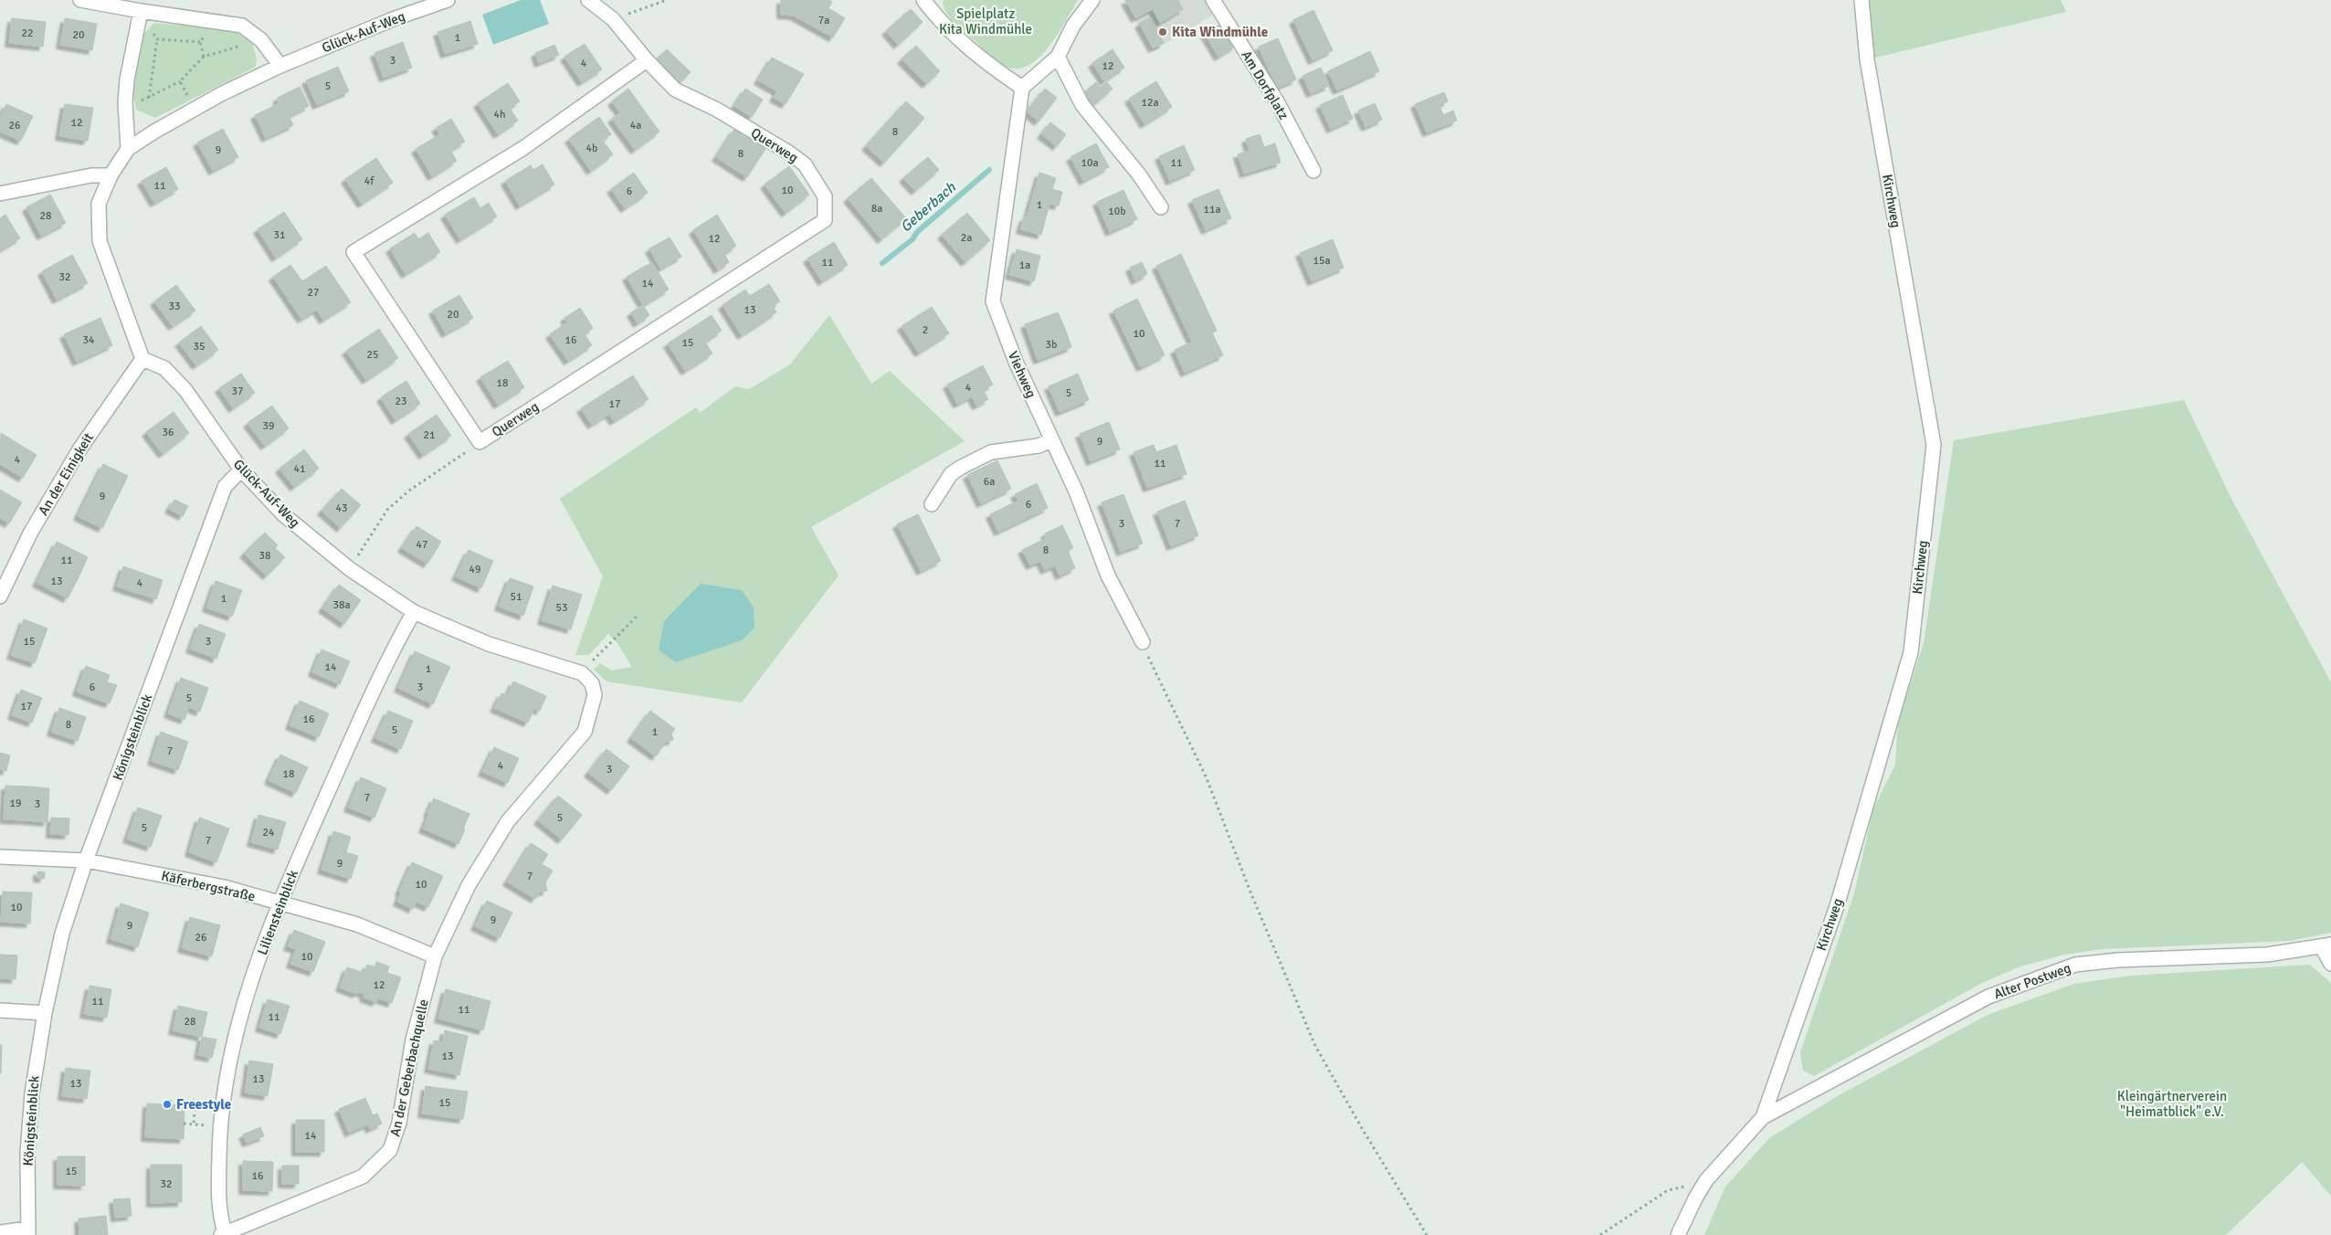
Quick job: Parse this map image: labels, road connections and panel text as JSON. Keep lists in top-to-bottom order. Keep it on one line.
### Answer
{"streets":{"street":["Glück-Auf-Weg","Am Dorfplatz","Querweg","Kirchweg","Viehweg","An der Einigkeit","Königsteinblick","Käferbergstraße","Liliensteinblick","Alter Postweg","An der Geberbachquelle"]},"crossings":[["Glück-Auf-Weg","An der Einigkeit"],["Glück-Auf-Weg","Königsteinblick"],["Glück-Auf-Weg","Liliensteinblick"],["Glück-Auf-Weg","An der Geberbachquelle"],["Kirchweg","Alter Postweg"],["Königsteinblick","Käferbergstraße"],["Käferbergstraße","Liliensteinblick"],["Käferbergstraße","An der Geberbachquelle"],["Liliensteinblick","An der Geberbachquelle"]],"water":["Geberbach"],"parks":["Spielplatz Kita Windmühle","Kleingärtnerverein \"Heimatblick\" e.V."],"places":["Kita Windmühle","Freestyle"],"house_numbers":["7a","22","20","1","3","4","12","5","12a","4h","12","26","4a","8","4b","9","8","10a","11","4f","11","10","6","1","8a","11a","10b","28","31","2a","12","15a","11","1a","32","14","27","33","13","20","2","10","34","16","15","3b","35","25","18","4","37","5","23","17","39","36","21","9","4","11","41","6a","9","6","43","3","7","47","8","38","11","49","13","4","51","1","38a","53","15","3","14","1","6","3","5","17","16","8","5","1","7","4","3","18","7","19","3","5","5","24","7","9","7","10","10","9","9","26","10","12","11","11","11","28","13","13","13","15","14","15","16","32"]}
